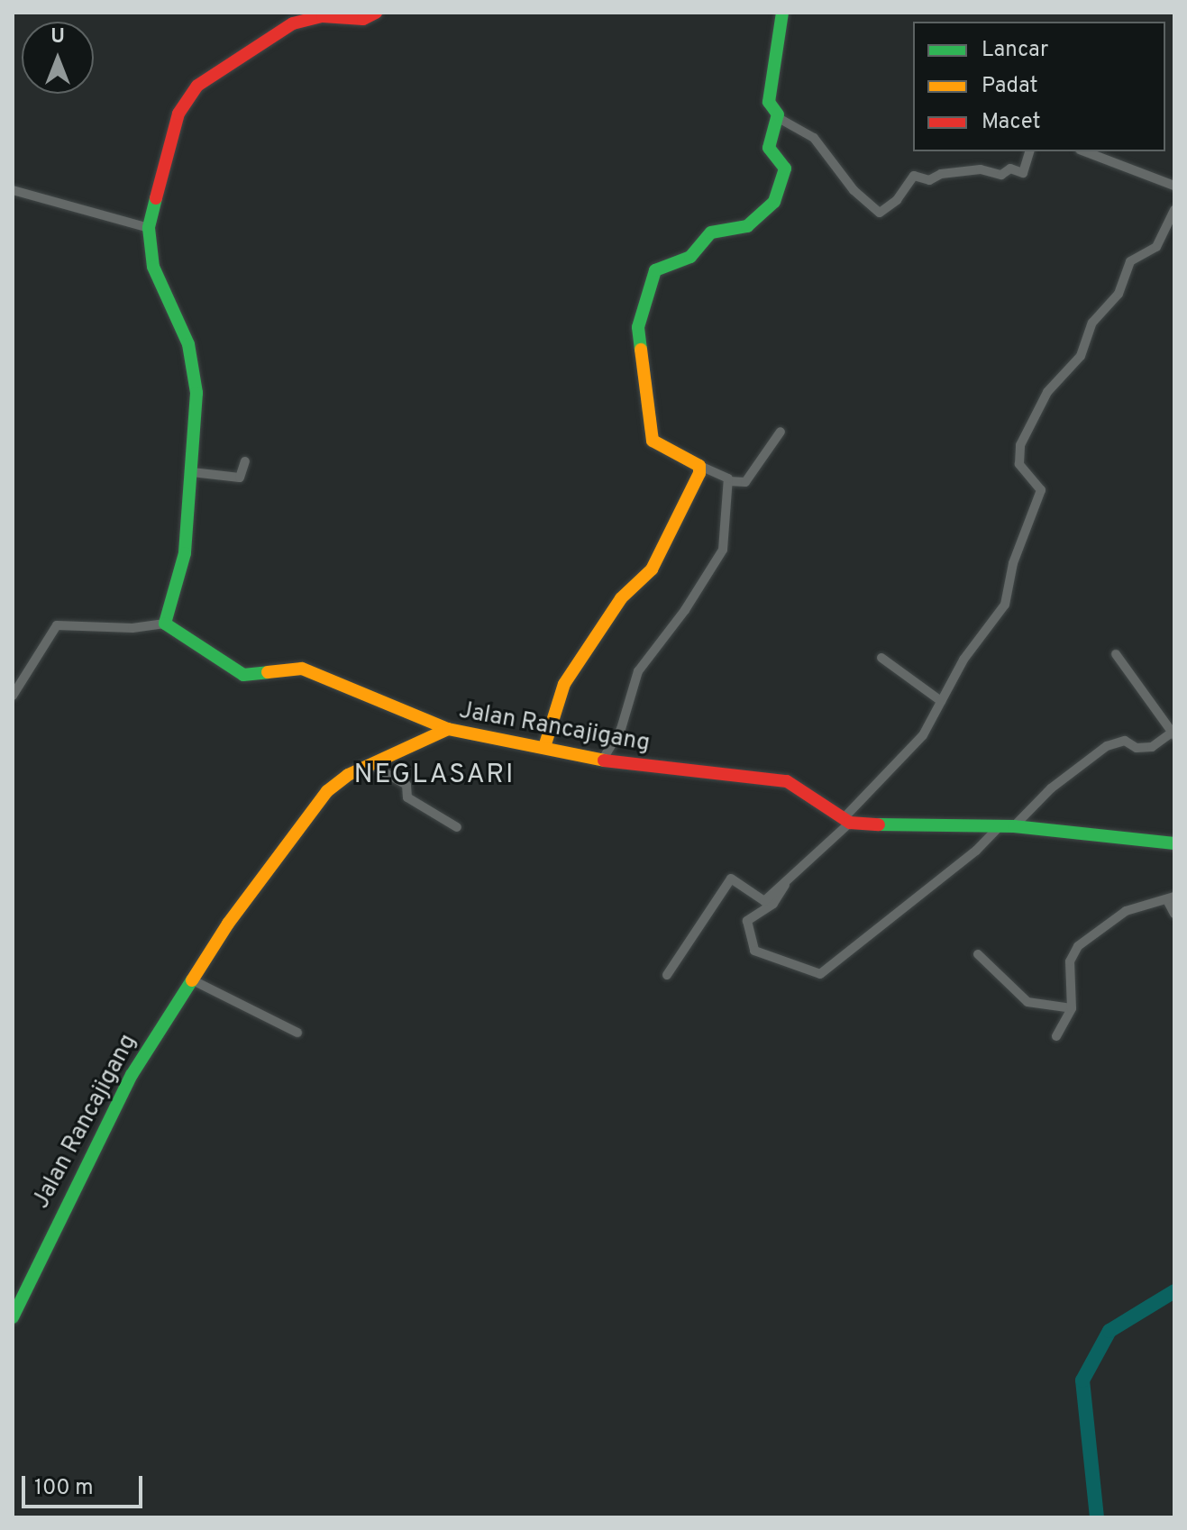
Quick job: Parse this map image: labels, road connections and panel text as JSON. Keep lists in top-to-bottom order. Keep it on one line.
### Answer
{"streets":{"street":["Jalan Rancajigang"]},"districts":["NEGLASARI"],"legend":["Lancar","Padat","Macet"],"scale_bar":"100 m","north":"top"}
